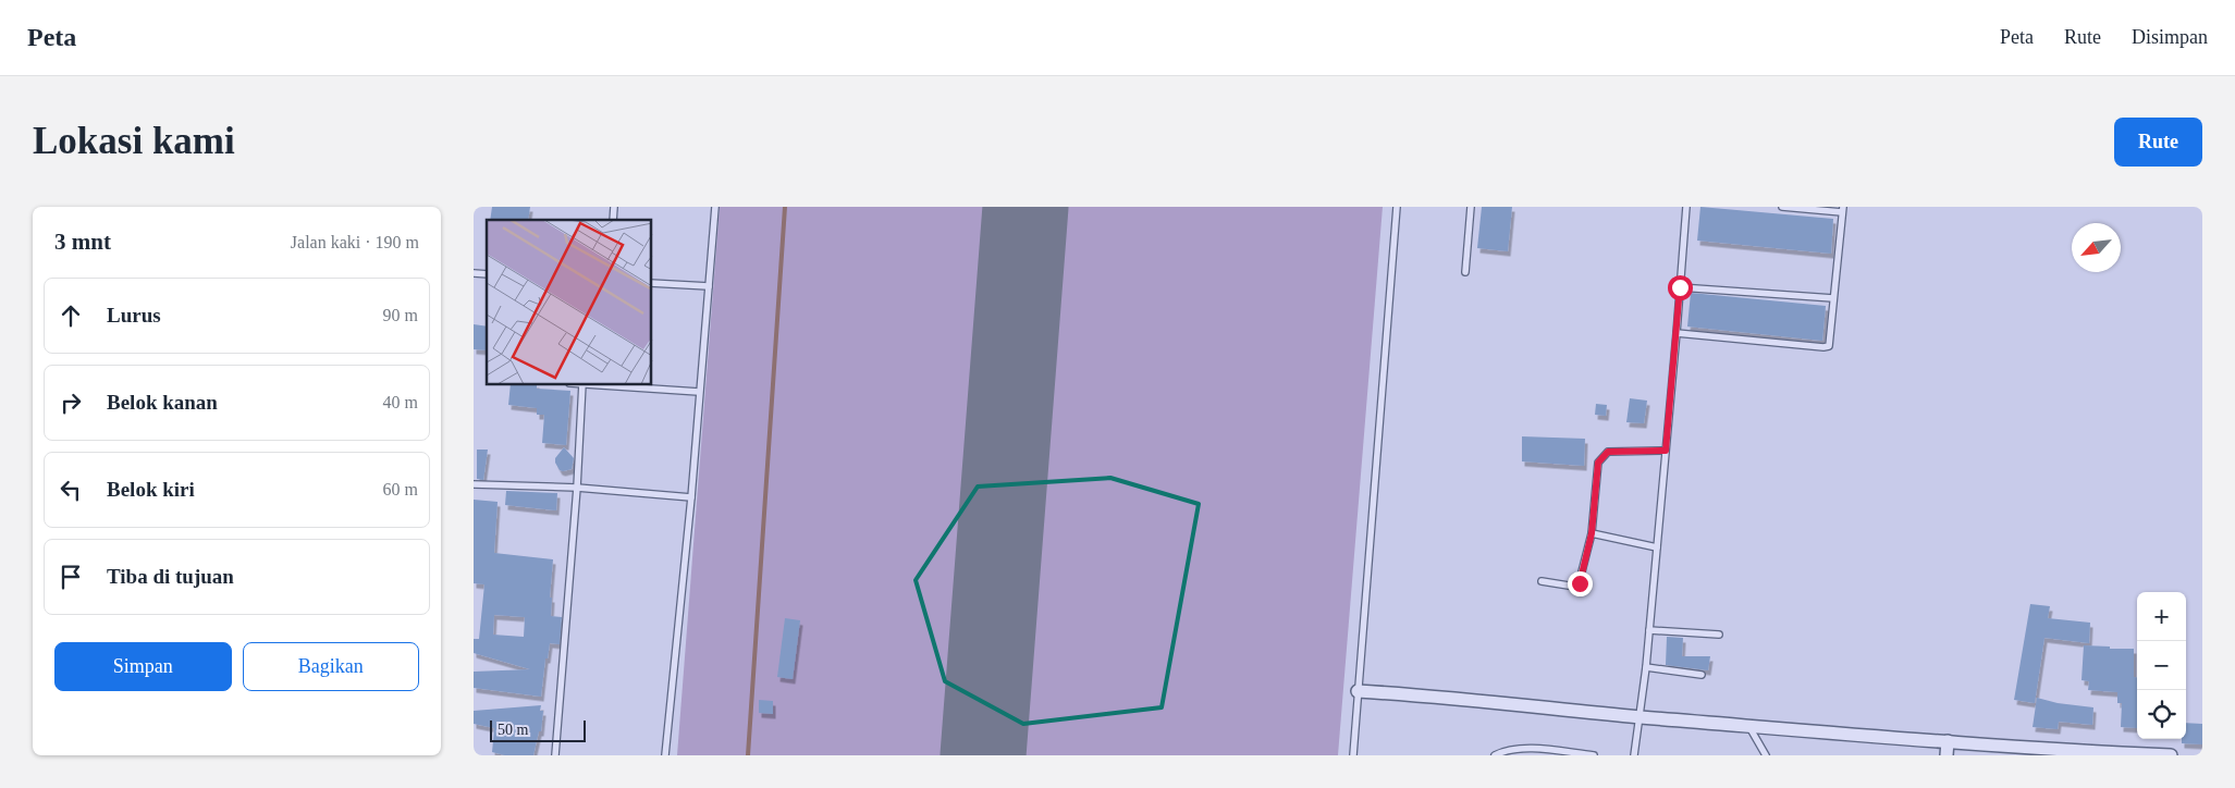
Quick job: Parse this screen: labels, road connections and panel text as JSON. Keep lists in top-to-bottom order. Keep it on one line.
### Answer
{"scale_bar":"50 m","north":"bottom left","page":{"header":"Peta","nav":["Peta","Rute","Disimpan"],"buttons":["Rute",["Simpan","Bagikan"]],"title":"Lokasi kami","heading":["3 mnt","Jalan kaki · 190 m"],"list":[["Lurus","90 m"],["Belok kanan","40 m"],["Belok kiri","60 m"],"Tiba di tujuan"],"map_buttons":["+","−"],"scale":"50 m"}}
